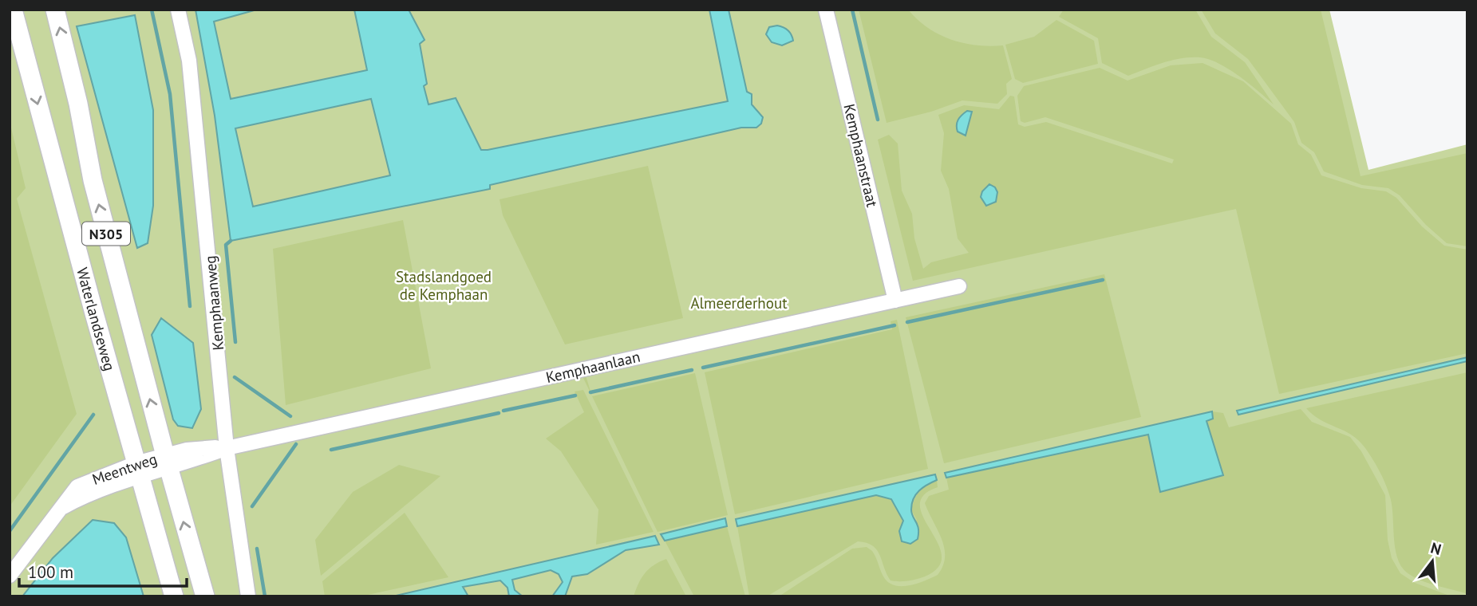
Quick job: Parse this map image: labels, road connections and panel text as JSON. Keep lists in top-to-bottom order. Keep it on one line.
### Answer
{"streets":{"main road":["N305","Waterlandseweg"],"street":["Kemphaanstraat","Kemphaanweg","Kemphaanlaan","Meentweg"]},"crossings":[["Kemphaanstraat","Kemphaanlaan"],["Kemphaanweg","Kemphaanlaan"],["Waterlandseweg","Kemphaanlaan"],["Waterlandseweg","Meentweg"],["Kemphaanlaan","Meentweg"]],"parks":["Stadslandgoed de Kemphaan","Almeerderhout"],"scale_bar":"100 m","north":"top"}
